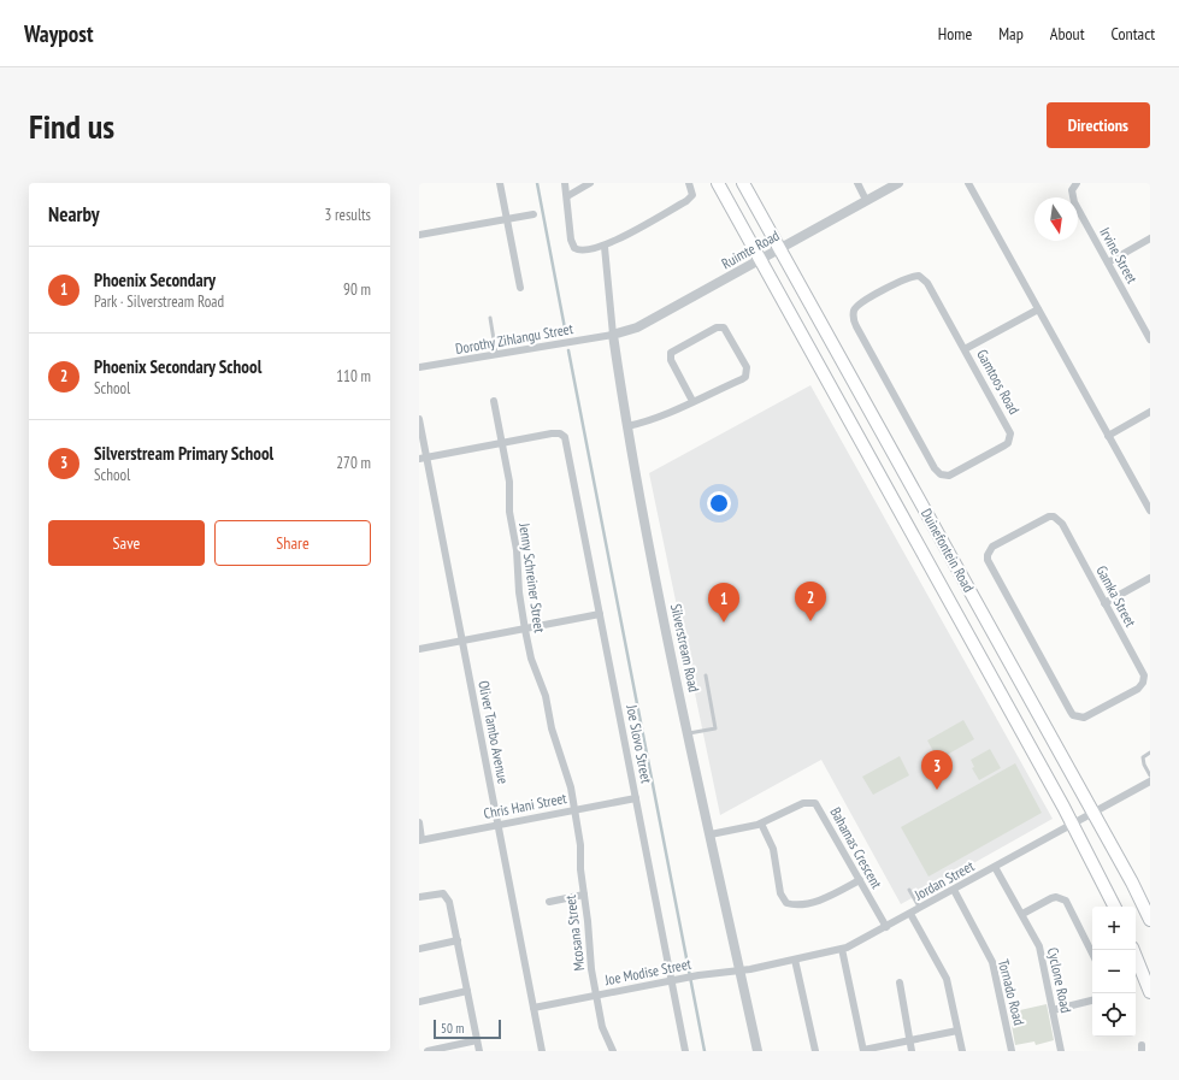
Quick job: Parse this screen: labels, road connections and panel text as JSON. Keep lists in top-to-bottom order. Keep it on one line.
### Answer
{"streets":{"main road":["Duinefontein Road"],"street":["Ruimte Road","Irvine Street","Dorothy Zihlangu Street","Gamtoos Road","Jenny Schreiner Street","Gamka Street","Silverstream Road","Oliver Tambo Avenue","Joe Slovo Street","Chris Hani Street","Bahamas Crescent","Jordan Street","Mcosana Street","Joe Modise Street","Cyclone Road","Tornado Road"]},"crossings":[["Ruimte Road","Dorothy Zihlangu Street"],["Ruimte Road","Duinefontein Road"],["Ruimte Road","Silverstream Road"],["Dorothy Zihlangu Street","Silverstream Road"],["Duinefontein Road","Jordan Street"],["Jenny Schreiner Street","Joe Slovo Street"],["Jenny Schreiner Street","Chris Hani Street"],["Jenny Schreiner Street","Mcosana Street"],["Silverstream Road","Bahamas Crescent"],["Silverstream Road","Jordan Street"],["Silverstream Road","Joe Modise Street"],["Oliver Tambo Avenue","Chris Hani Street"],["Oliver Tambo Avenue","Joe Modise Street"],["Joe Slovo Street","Chris Hani Street"],["Joe Slovo Street","Joe Modise Street"],["Chris Hani Street","Mcosana Street"],["Bahamas Crescent","Jordan Street"],["Jordan Street","Joe Modise Street"],["Jordan Street","Cyclone Road"],["Jordan Street","Tornado Road"],["Mcosana Street","Joe Modise Street"]],"scale_bar":"50 m","north":"bottom","page":{"header":"Waypost","nav":["Home","Map","About","Contact"],"buttons":["Directions",["Save","Share"]],"title":"Find us","heading":["Nearby","3 results"],"list":[{"mark":"1","name":"Phoenix Secondary","note":"Park · Silverstream Road","value":"90 m"},{"mark":"2","name":"Phoenix Secondary School","note":"School","value":"110 m"},{"mark":"3","name":"Silverstream Primary School","note":"School","value":"270 m"}],"pins":["2","1","3"],"map_buttons":["+","−"],"scale":"50 m"}}
